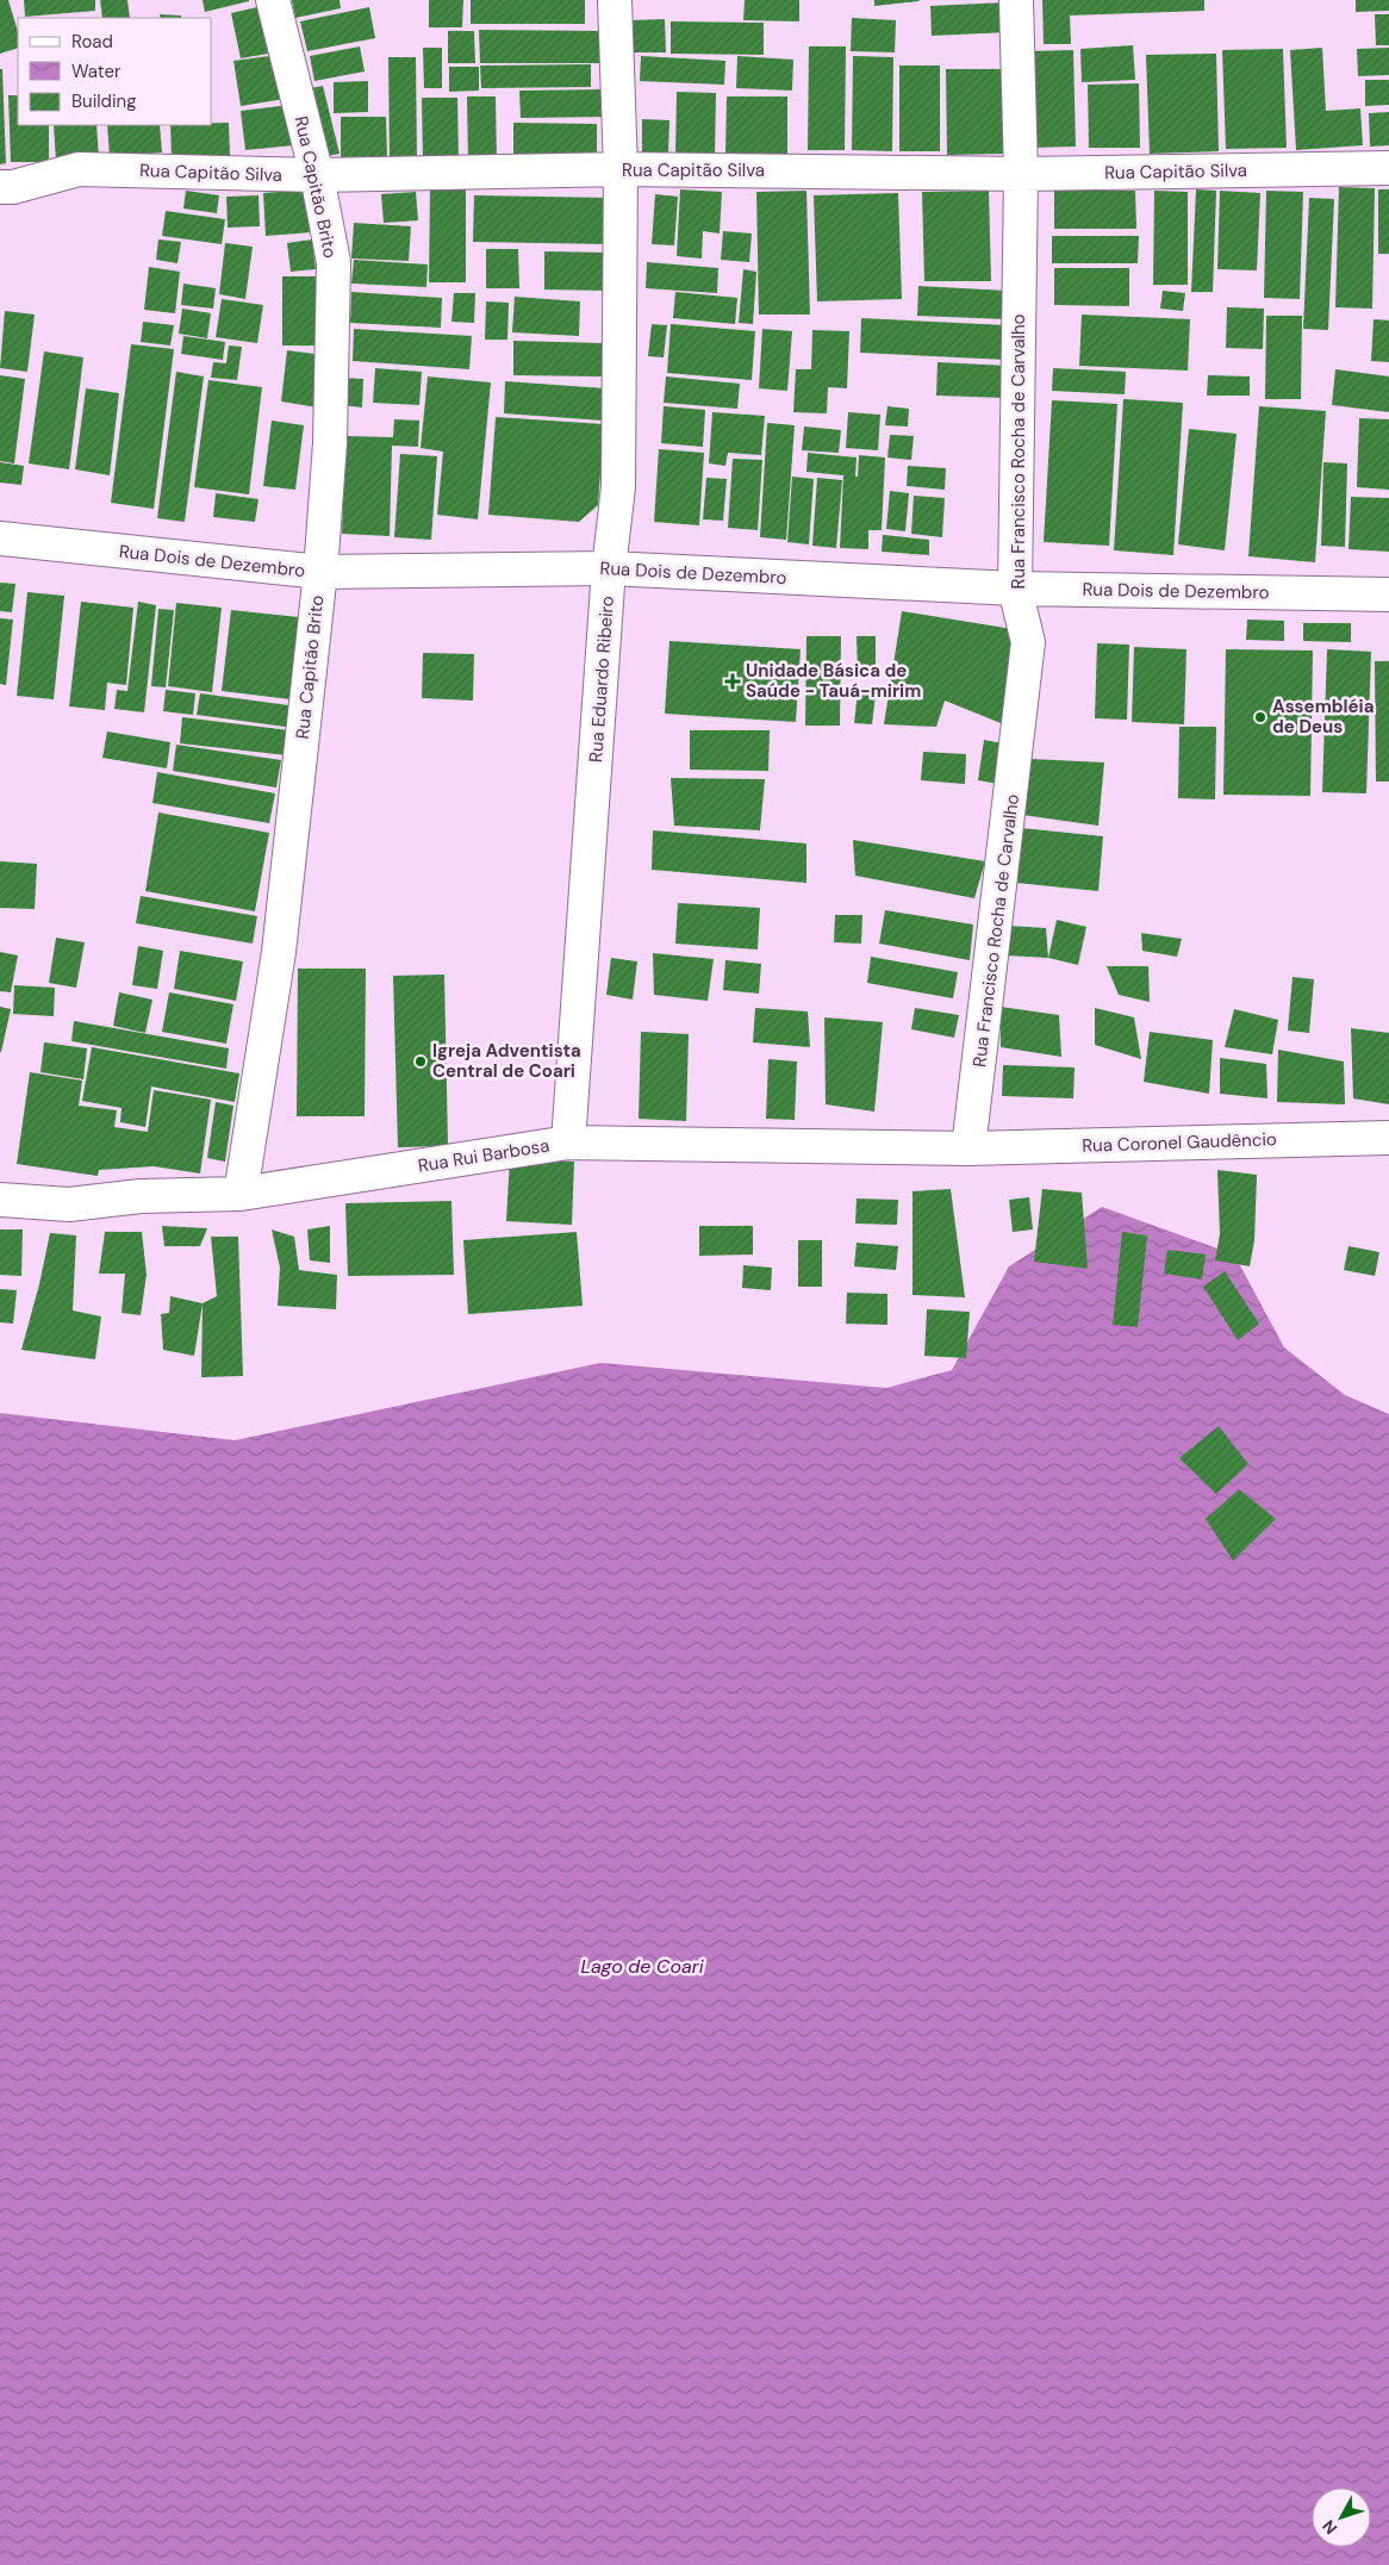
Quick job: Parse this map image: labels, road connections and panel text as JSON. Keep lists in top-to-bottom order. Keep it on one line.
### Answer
{"streets":{"street":["Rua Capitão Silva","Rua Capitão Brito","Rua Francisco Rocha de Carvalho","Rua Dois de Dezembro","Rua Eduardo Ribeiro","Rua Coronel Gaudêncio","Rua Rui Barbosa"]},"crossings":[["Rua Capitão Silva","Rua Capitão Brito"],["Rua Capitão Silva","Rua Francisco Rocha de Carvalho"],["Rua Capitão Silva","Rua Eduardo Ribeiro"],["Rua Capitão Brito","Rua Dois de Dezembro"],["Rua Capitão Brito","Rua Rui Barbosa"],["Rua Francisco Rocha de Carvalho","Rua Dois de Dezembro"],["Rua Francisco Rocha de Carvalho","Rua Coronel Gaudêncio"],["Rua Francisco Rocha de Carvalho","Rua Rui Barbosa"],["Rua Dois de Dezembro","Rua Eduardo Ribeiro"],["Rua Eduardo Ribeiro","Rua Rui Barbosa"],["Rua Coronel Gaudêncio","Rua Rui Barbosa"]],"water":["Lago de Coari"],"places":{"health":["Unidade Básica de Saúde - Tauá-mirim"],"other":["Assembléia de Deus","Igreja Adventista Central de Coari"]},"legend":["Road","Water","Building"],"north":"bottom left"}
